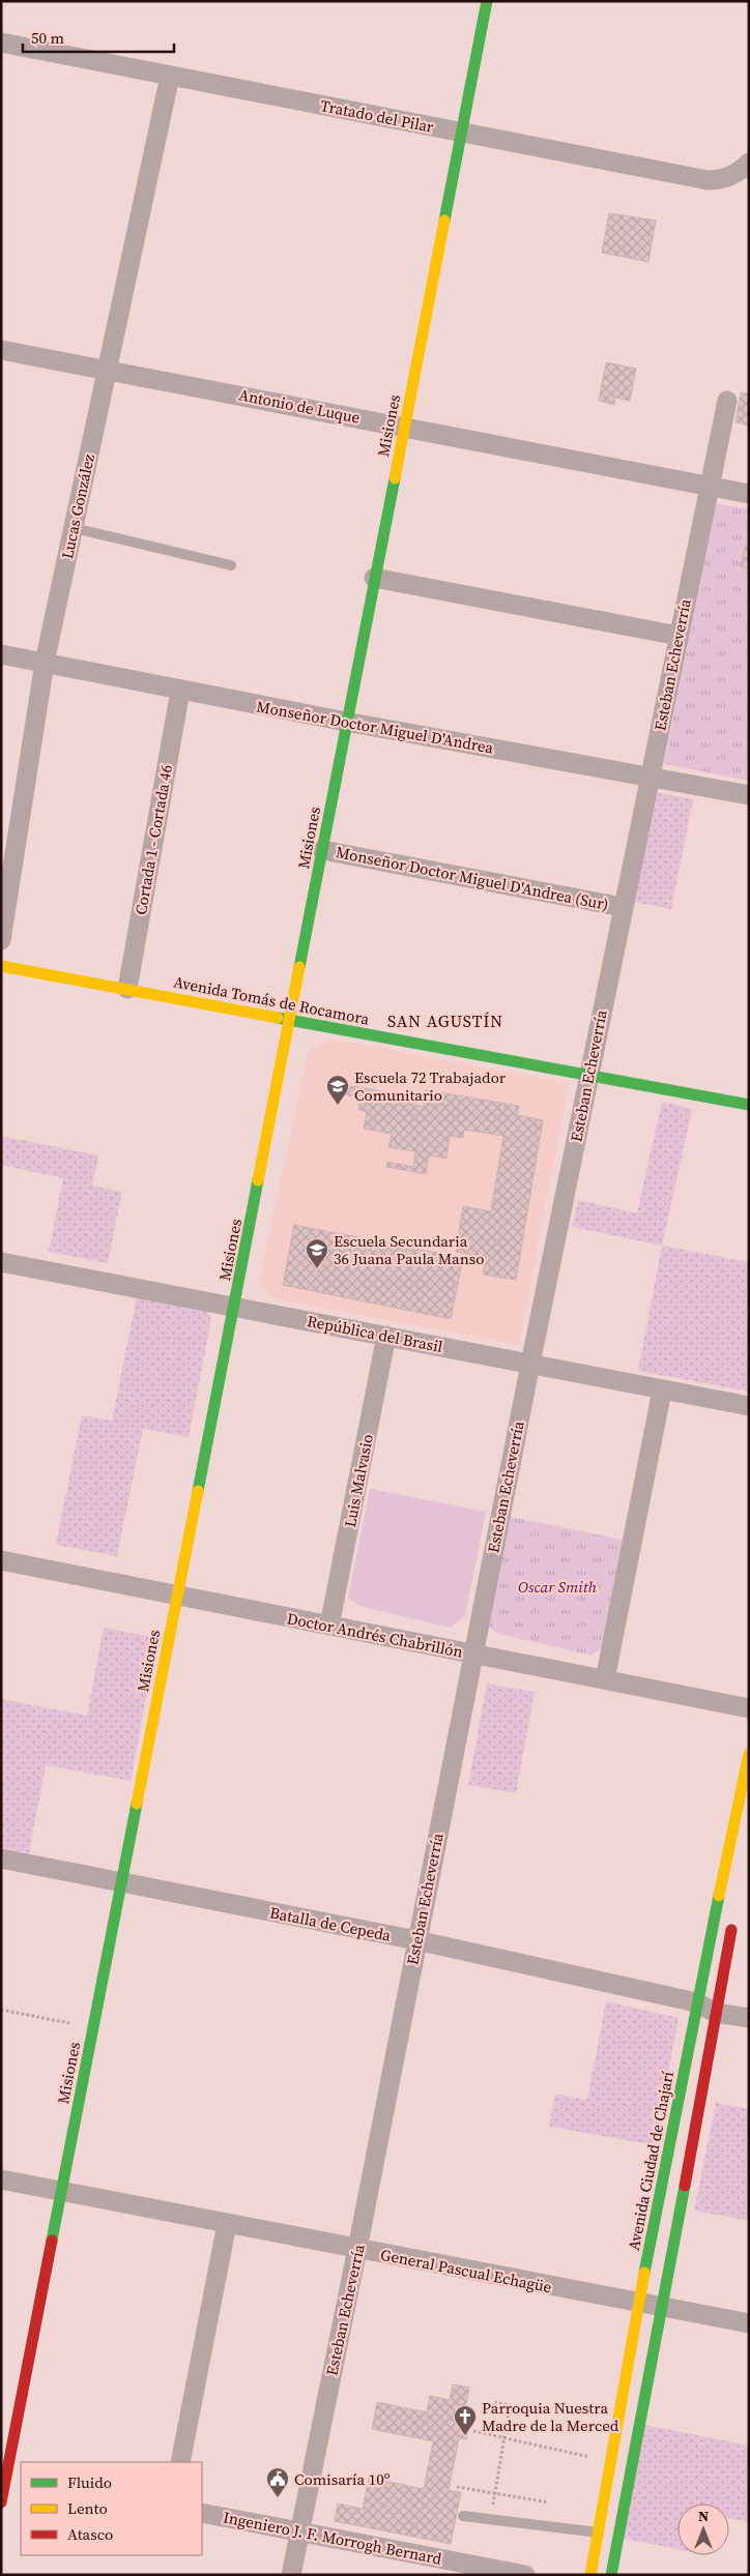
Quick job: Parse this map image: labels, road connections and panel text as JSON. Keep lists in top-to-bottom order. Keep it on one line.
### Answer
{"streets":{"street":["Tratado del Pilar","Antonio de Luque","Misiones","Lucas González","Esteban Echeverría","Monseñor Doctor Miguel D'Andrea","Cortada 1 - Cortada 46","Monseñor Doctor Miguel D'Andrea (Sur)","Avenida Tomás de Rocamora","República del Brasil","Luis Malvasio","Doctor Andrés Chabrillón","Batalla de Cepeda","Avenida Ciudad de Chajarí","General Pascual Echagüe","Ingeniero J. F. Morrogh Bernard"]},"crossings":[["Tratado del Pilar","Misiones"],["Tratado del Pilar","Lucas González"],["Antonio de Luque","Misiones"],["Antonio de Luque","Lucas González"],["Antonio de Luque","Esteban Echeverría"],["Misiones","Monseñor Doctor Miguel D'Andrea"],["Misiones","Monseñor Doctor Miguel D'Andrea (Sur)"],["Misiones","Avenida Tomás de Rocamora"],["Misiones","República del Brasil"],["Misiones","Doctor Andrés Chabrillón"],["Misiones","Batalla de Cepeda"],["Misiones","General Pascual Echagüe"],["Lucas González","Monseñor Doctor Miguel D'Andrea"],["Esteban Echeverría","Monseñor Doctor Miguel D'Andrea"],["Esteban Echeverría","Monseñor Doctor Miguel D'Andrea (Sur)"],["Esteban Echeverría","Avenida Tomás de Rocamora"],["Esteban Echeverría","República del Brasil"],["Esteban Echeverría","Doctor Andrés Chabrillón"],["Esteban Echeverría","Batalla de Cepeda"],["Esteban Echeverría","General Pascual Echagüe"],["Esteban Echeverría","Ingeniero J. F. Morrogh Bernard"],["Monseñor Doctor Miguel D'Andrea","Cortada 1 - Cortada 46"],["Cortada 1 - Cortada 46","Avenida Tomás de Rocamora"],["República del Brasil","Luis Malvasio"],["Luis Malvasio","Doctor Andrés Chabrillón"],["Batalla de Cepeda","Avenida Ciudad de Chajarí"],["Avenida Ciudad de Chajarí","General Pascual Echagüe"]],"districts":["SAN AGUSTÍN"],"parks":["Oscar Smith"],"places":{"school or university":["Escuela 72 Trabajador Comunitario","Escuela Secundaria 36 Juana Paula Manso"],"church":["Parroquia Nuestra Madre de la Merced"],"public building":["Comisaría 10º"]},"legend":["Fluido","Lento","Atasco"],"scale_bar":"50 m","north":"top"}
